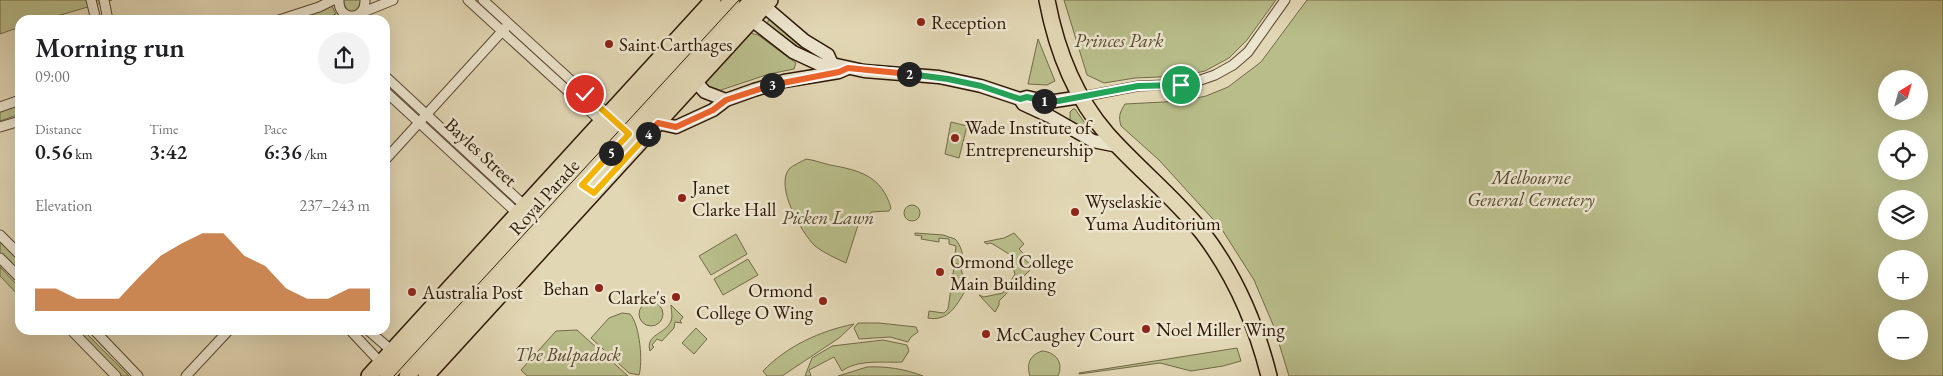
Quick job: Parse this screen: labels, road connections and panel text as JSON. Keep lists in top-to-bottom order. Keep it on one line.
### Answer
{"streets":{"main road":["Royal Parade"],"street":["Bayles Street"]},"crossings":[["Bayles Street","Royal Parade"]],"parks":["Princes Park","Melbourne General Cemetery","Picken Lawn","The Bulpadock"],"places":["Reception","Saint Carthages","Wade Institute of Entrepreneurship","Janet Clarke Hall","Wyselaskie Yuma Auditorium","Ormond College Main Building","Behan","Australia Post","Clarke's","Ormond College O Wing","Noel Miller Wing","McCaughey Court"],"north":"top right","page":{"heading":["Morning run","09:00"],"pins":["2","3","1","4","5"],"map_buttons":["+","−"],"stats":[["Distance","0.56 km"],["Time","3:42"],["Pace","6:36 /km"]],"chart":["Elevation","237–243 m"]}}
